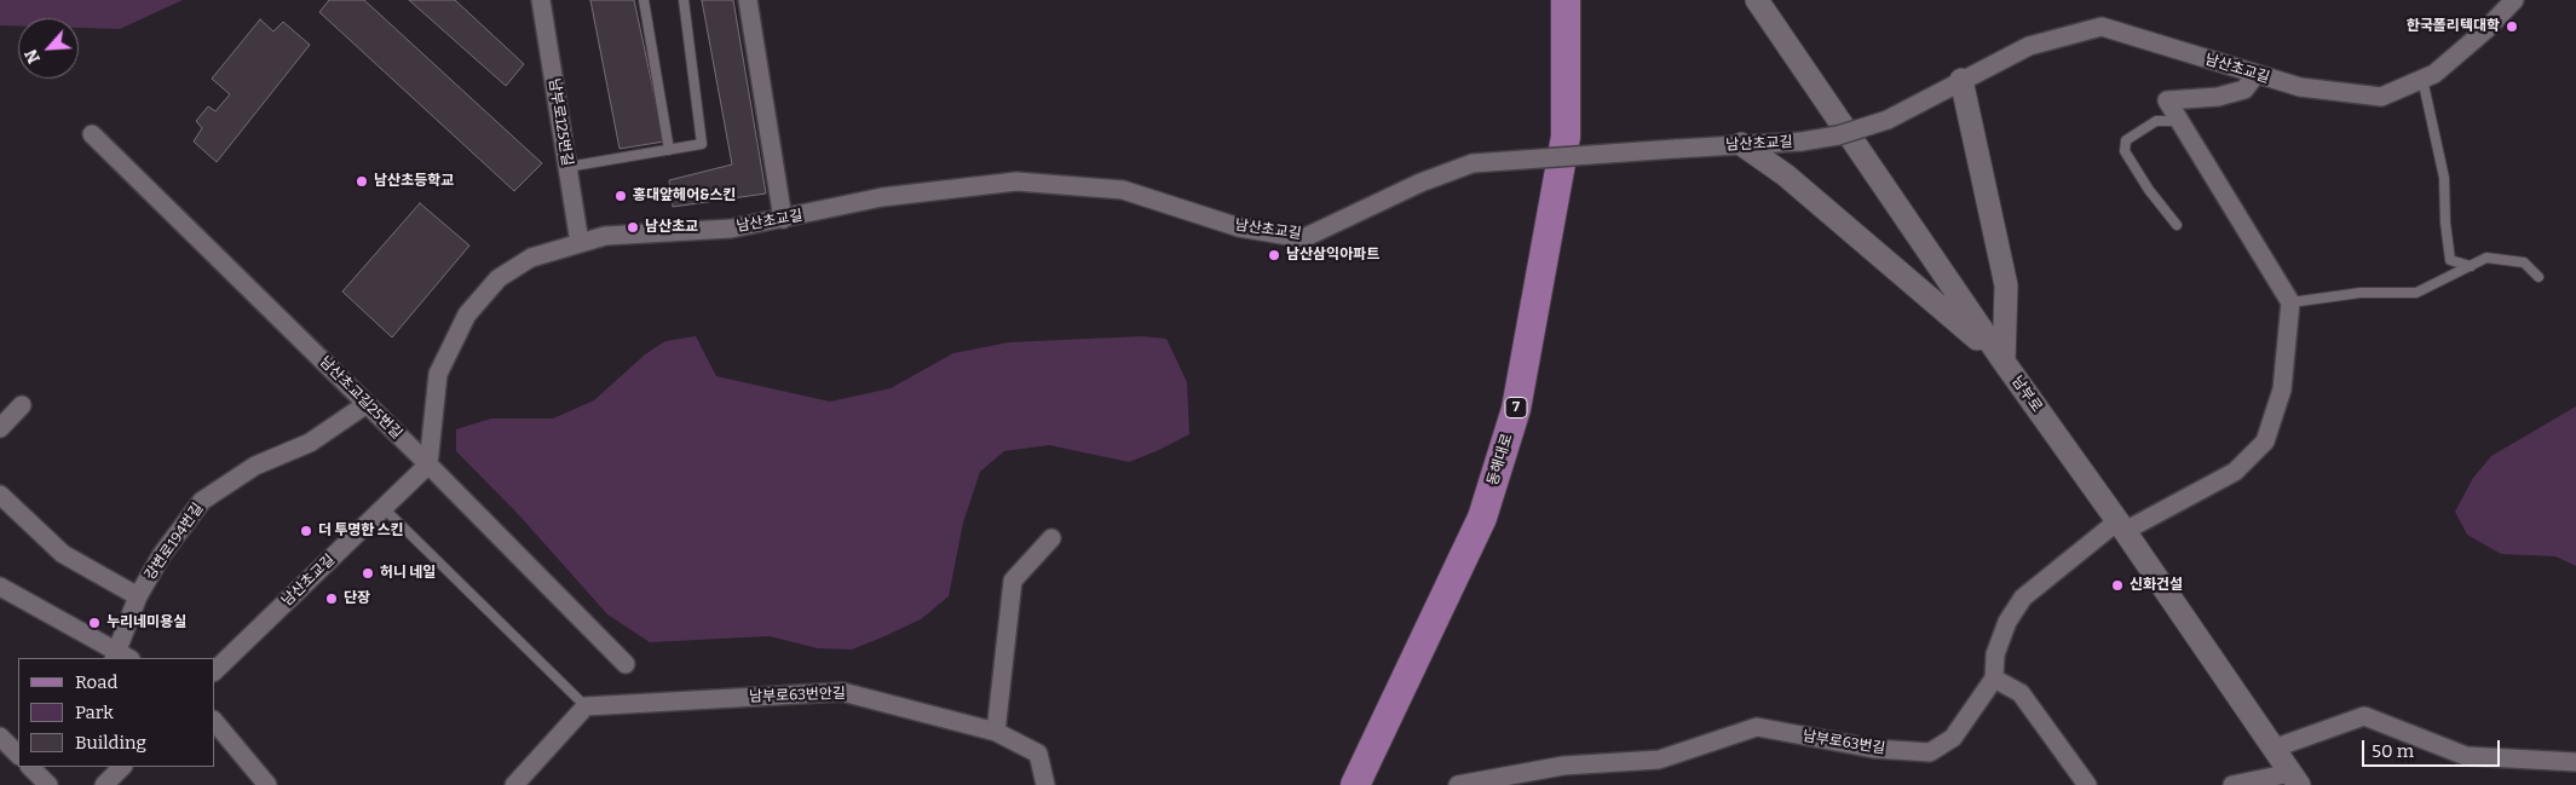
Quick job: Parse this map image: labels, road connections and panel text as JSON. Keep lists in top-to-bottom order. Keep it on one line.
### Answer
{"streets":{"main road":["7","동해대로"],"street":["남산초교길","남부로125번길","남부로","남산초교길25번길","강변로194번길","남부로63번안길","남부로63번길"]},"crossings":[["남산초교길","남부로125번길"],["남산초교길","남산초교길25번길"],["남부로","남부로63번길"],["남산초교길25번길","강변로194번길"]],"places":["한국폴리텍대학","남산초등학교","홍대앞헤어&스킨","남산초교","남산삼익아파트","더 투명한 스킨","허니 네일","신화건설","단장","누리네미용실"],"legend":["Road","Park","Building"],"scale_bar":"50 m","north":"bottom left"}
